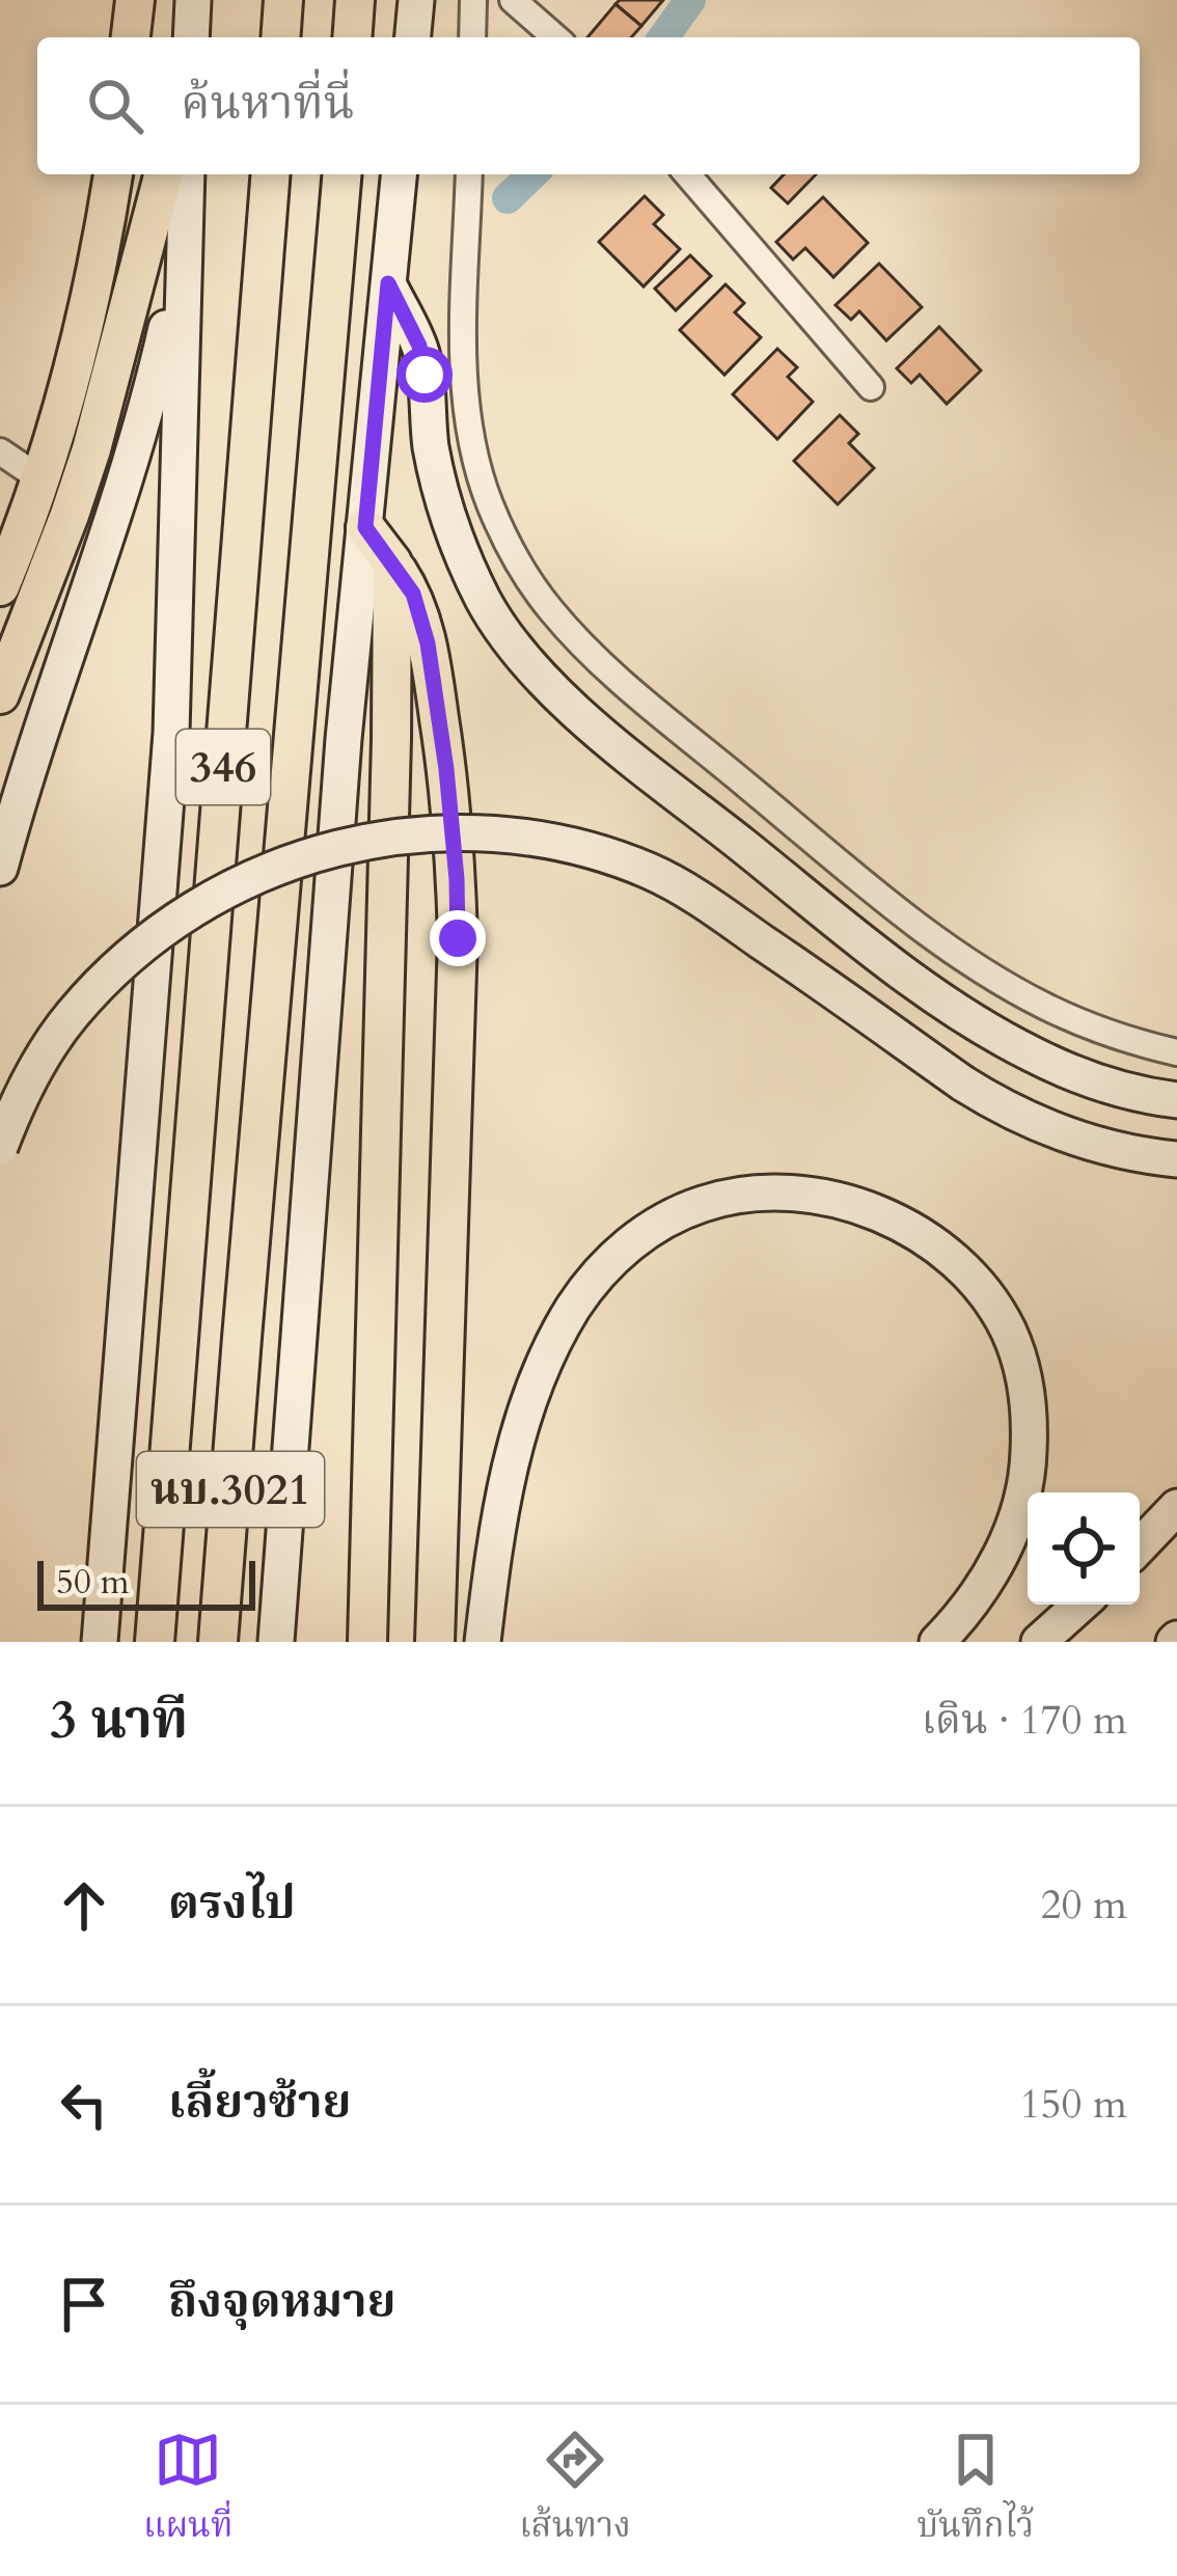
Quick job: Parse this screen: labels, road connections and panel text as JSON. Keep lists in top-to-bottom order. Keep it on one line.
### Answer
{"streets":{"main road":["346","นบ.3021"]},"crossings":[["346","นบ.3021"]],"scale_bar":"50 m","page":{"search":"ค้นหาที่นี่","scale":"50 m","heading":["3 นาที","เดิน · 170 m"],"list":[["ตรงไป","20 m"],["เลี้ยวซ้าย","150 m"],"ถึงจุดหมาย"],"nav":["แผนที่","เส้นทาง","บันทึกไว้"]}}
